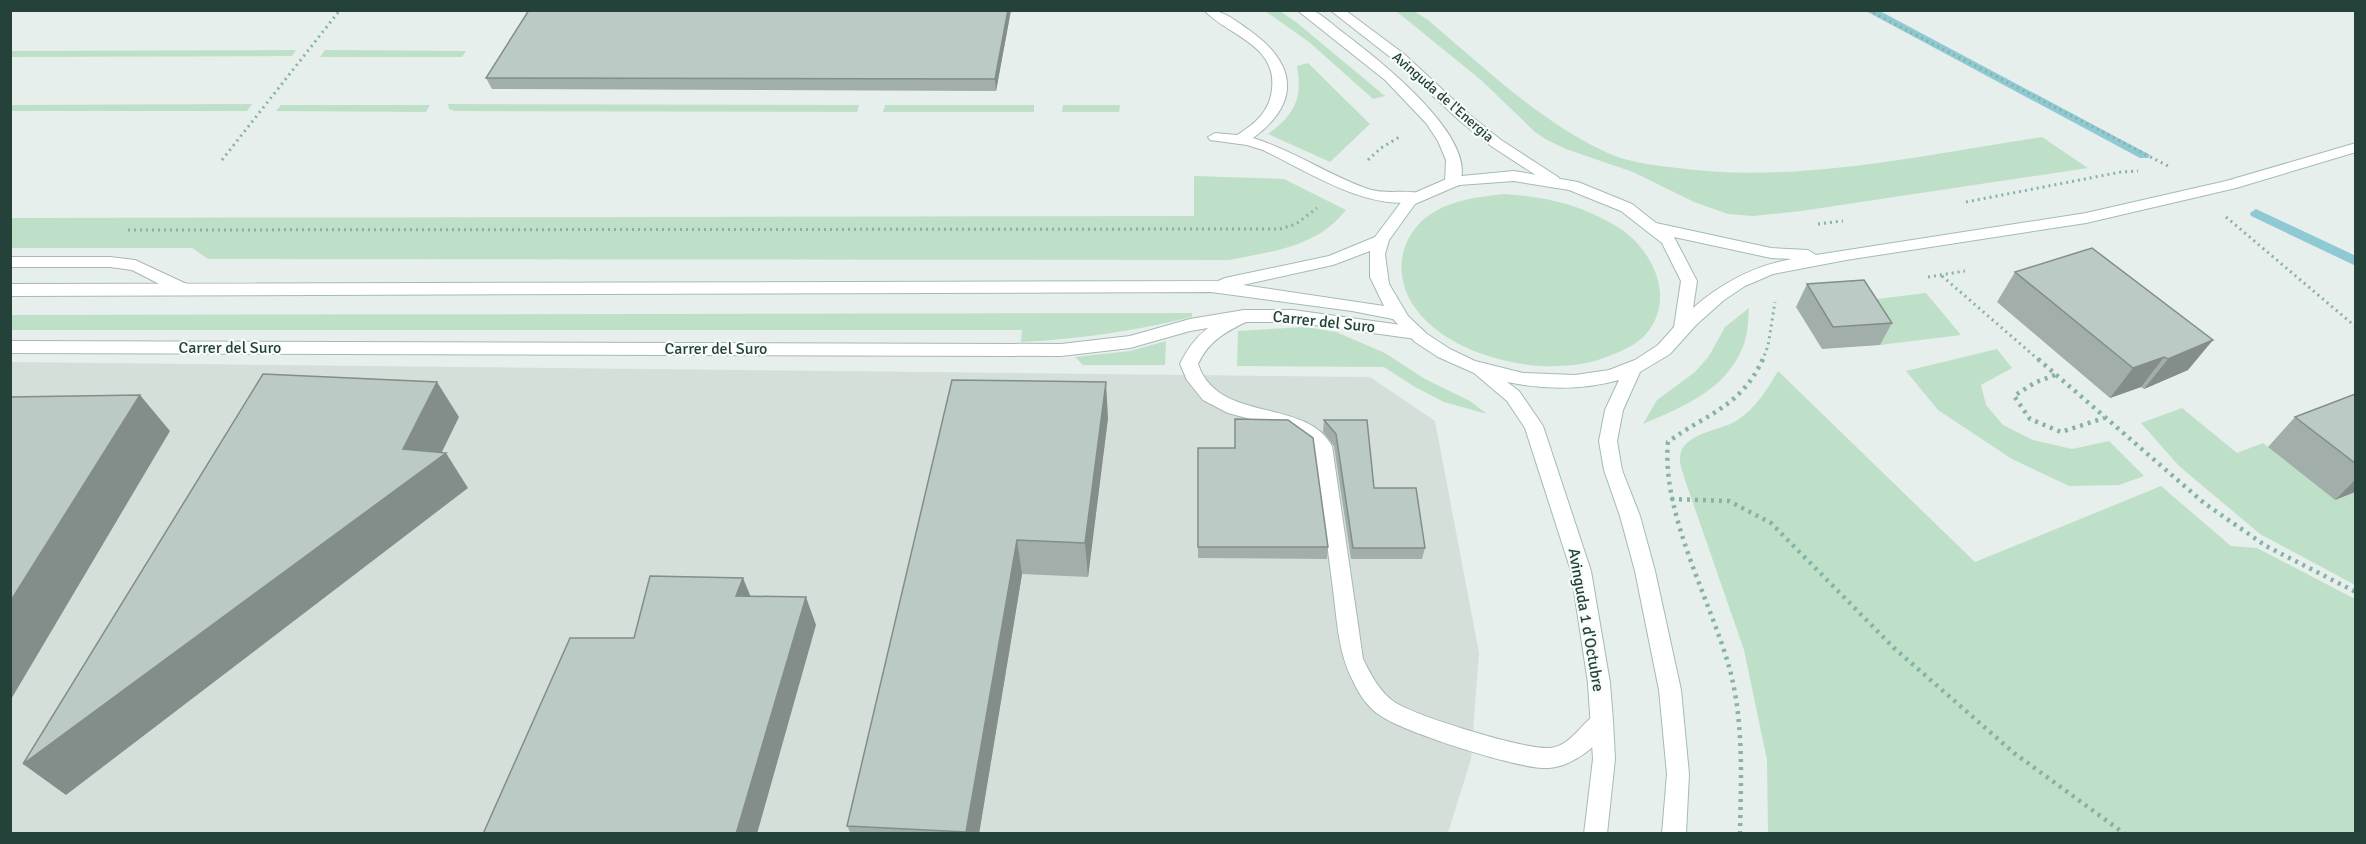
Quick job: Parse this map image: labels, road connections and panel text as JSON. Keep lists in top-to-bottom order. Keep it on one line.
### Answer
{"streets":{"street":["Avinguda de l'Energia","Carrer del Suro","Avinguda 1 d'Octubre"]}}
